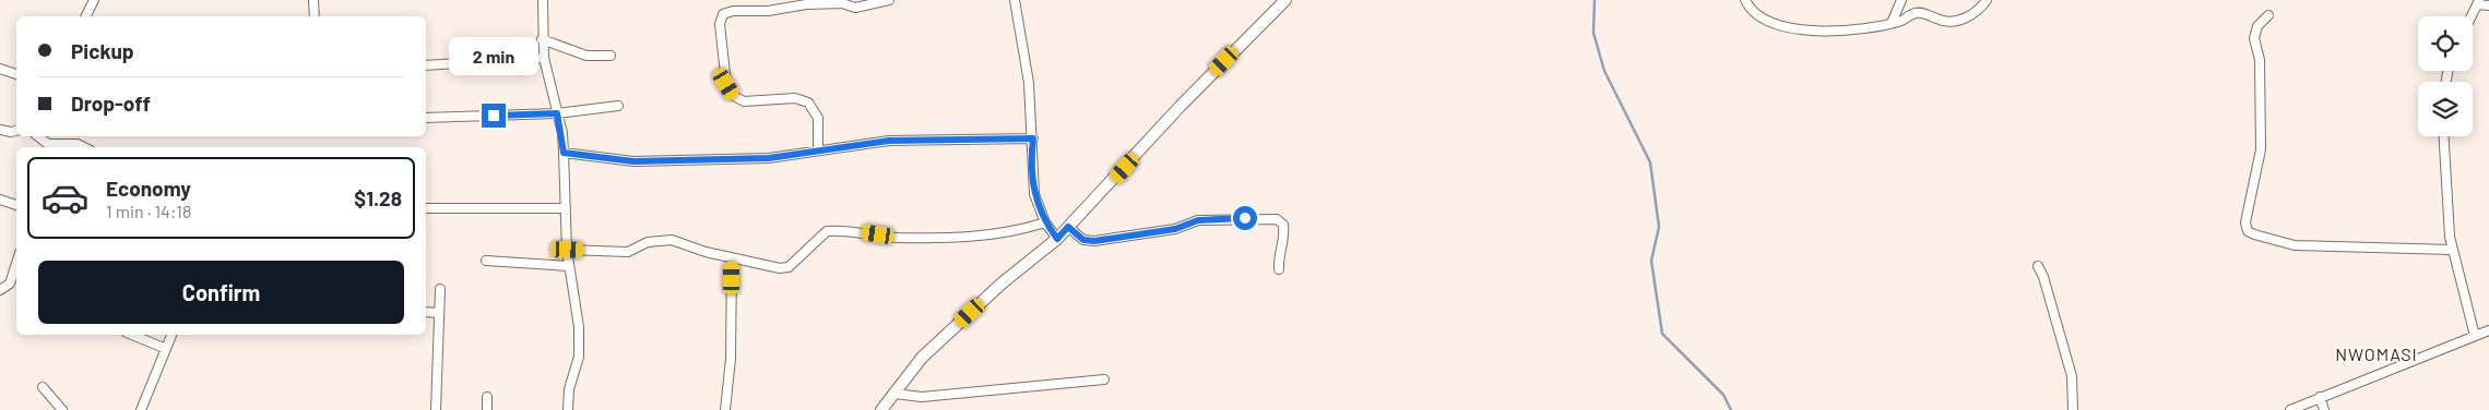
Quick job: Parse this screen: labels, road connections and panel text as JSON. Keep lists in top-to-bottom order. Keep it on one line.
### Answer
{"districts":["NWOMASI"],"page":{"banner":["Pickup","Drop-off"],"bubble":"2 min","list":[{"name":"Economy","note":"1 min · 14:18","value":"$1.28"}],"buttons":"Confirm"}}
